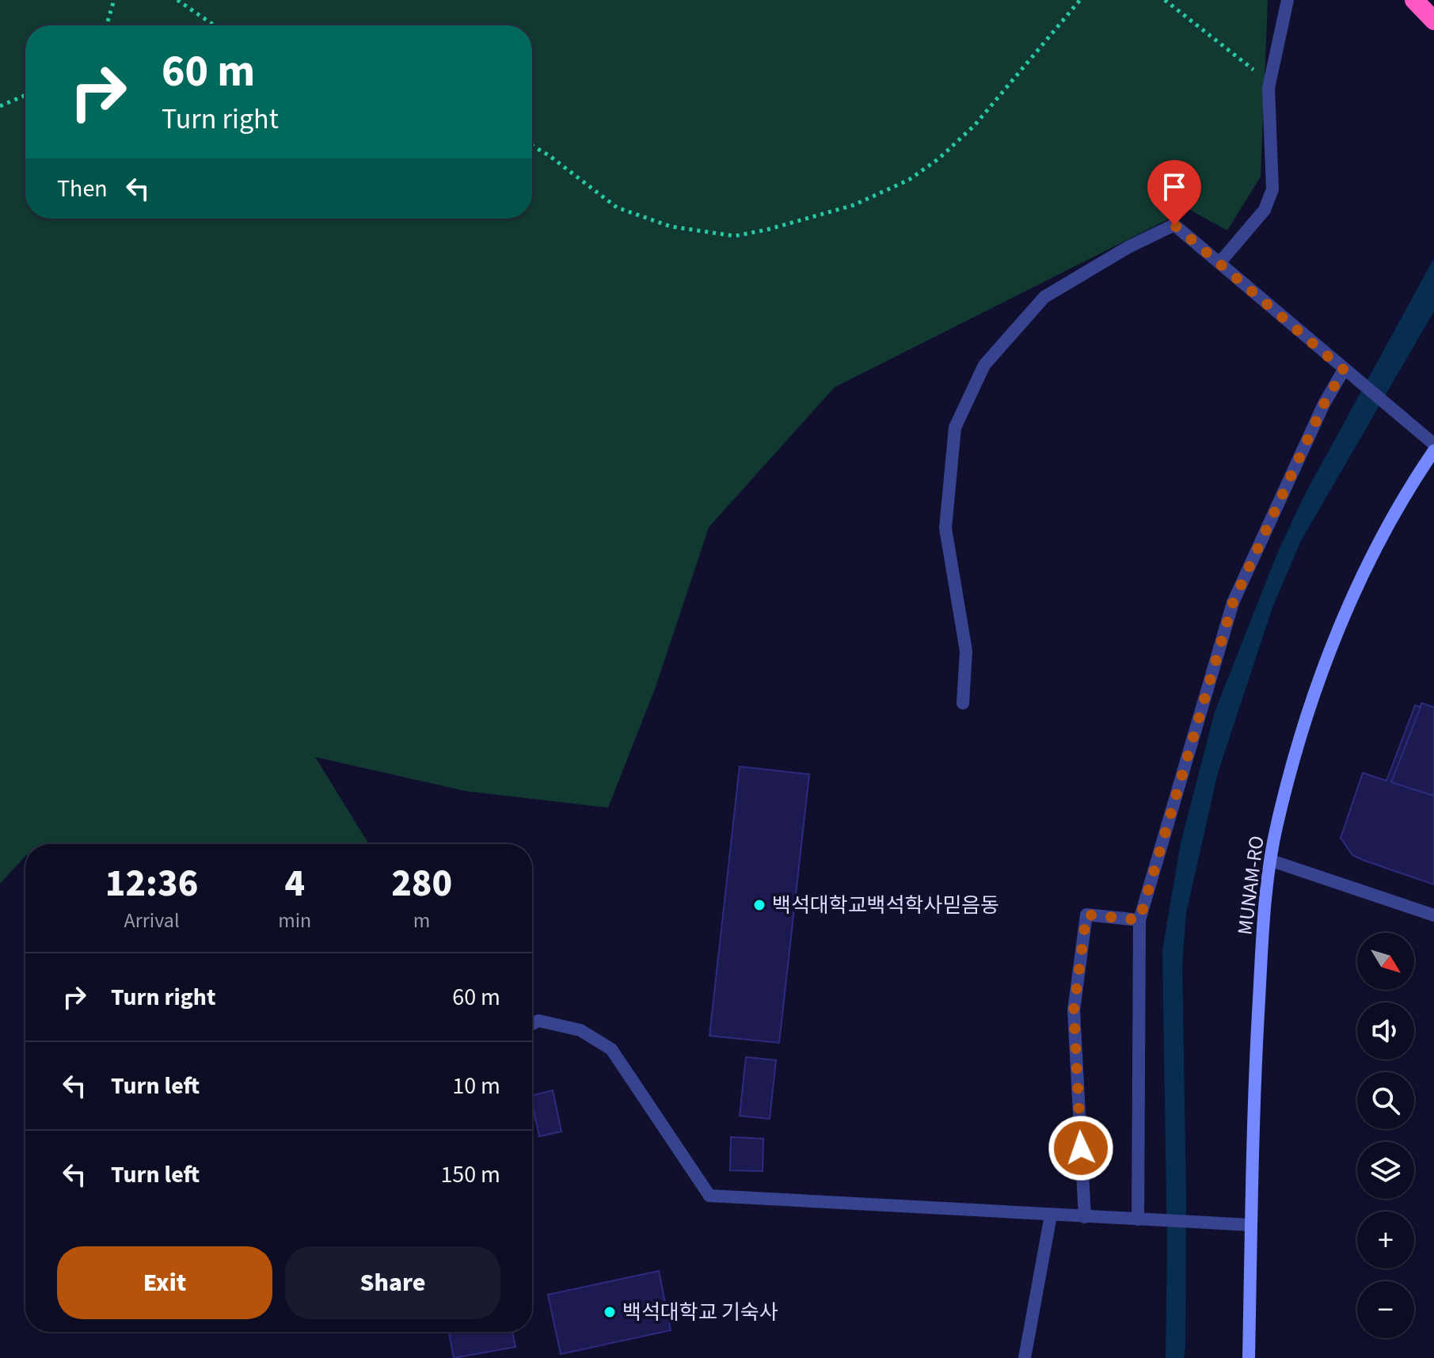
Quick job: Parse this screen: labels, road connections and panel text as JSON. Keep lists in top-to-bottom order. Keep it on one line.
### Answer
{"streets":{"street":["MUNAM-RO"]},"places":["백석대학교백석학사믿음동","백석대학교 기숙사"],"north":"bottom right","page":{"turn":["60 m","Turn right"],"then":"Then","eta":["12:36","Arrival","4","min","280","m"],"map_buttons":["+","−"],"list":[{"name":"Turn right","value":"60 m"},{"name":"Turn left","value":"10 m"},{"name":"Turn left","value":"150 m"}],"buttons":["Exit","Share"]}}
